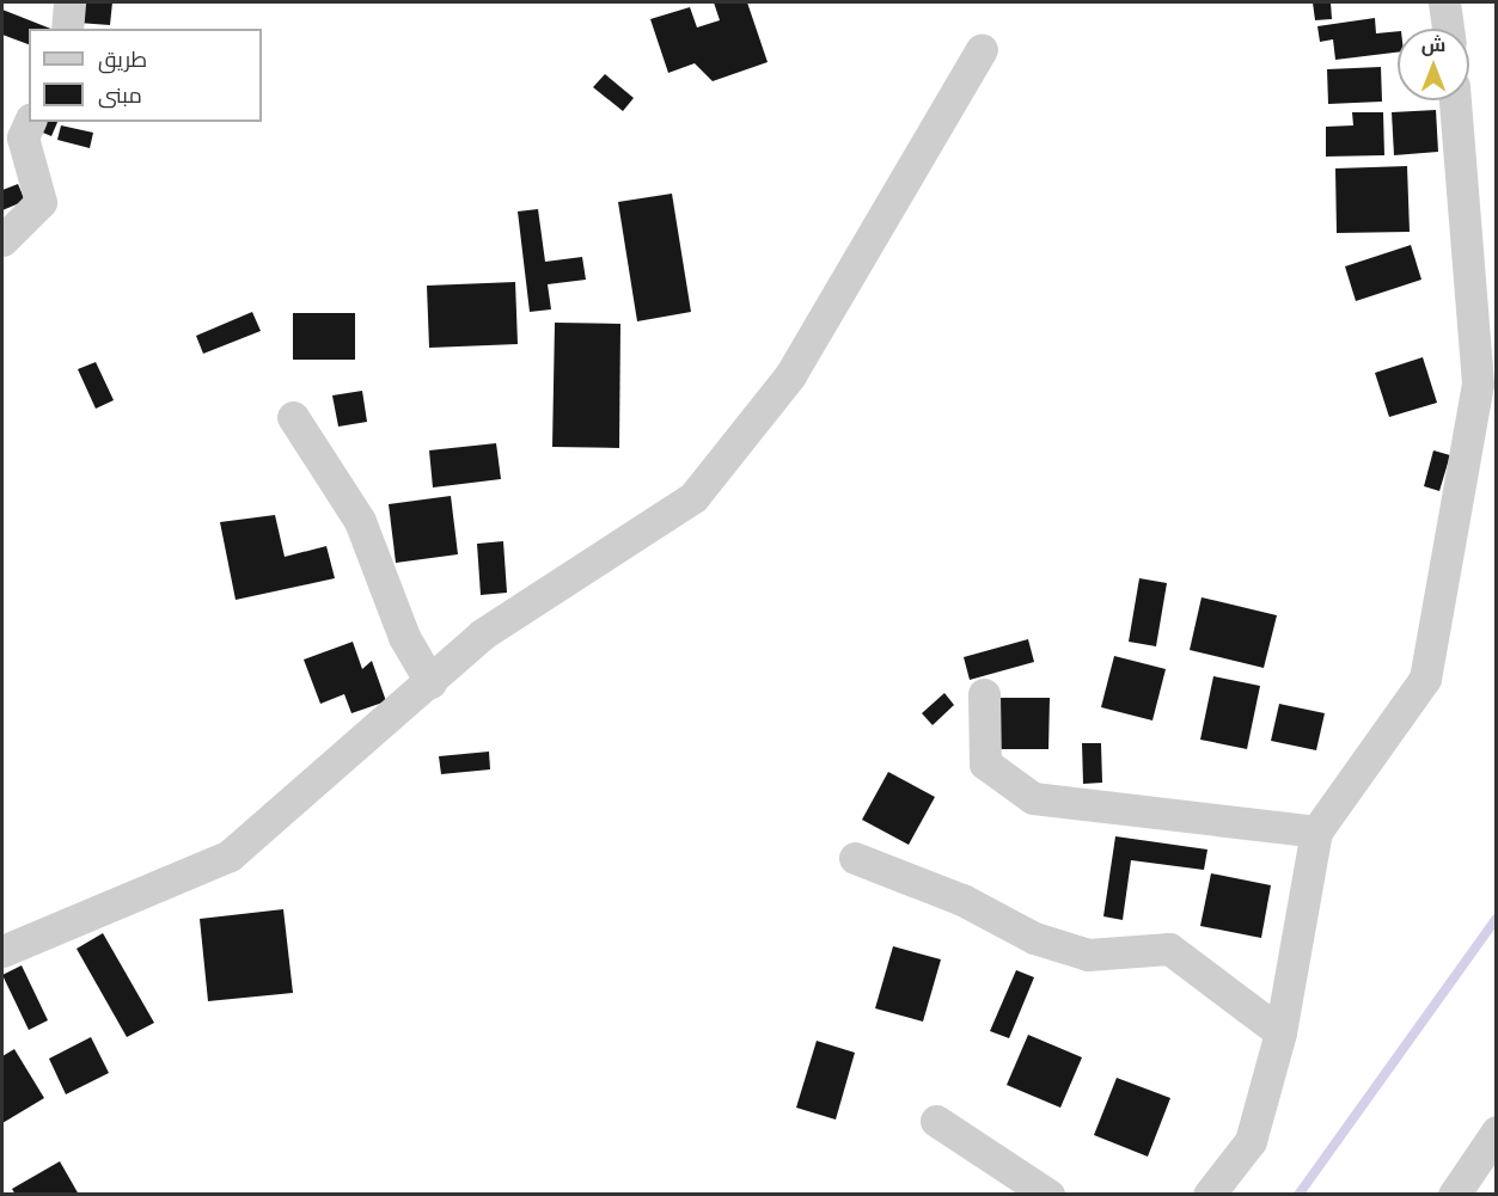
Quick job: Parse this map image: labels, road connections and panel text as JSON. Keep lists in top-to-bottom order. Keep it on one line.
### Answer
{"legend":["طريق","مبنى"],"north":"top"}
